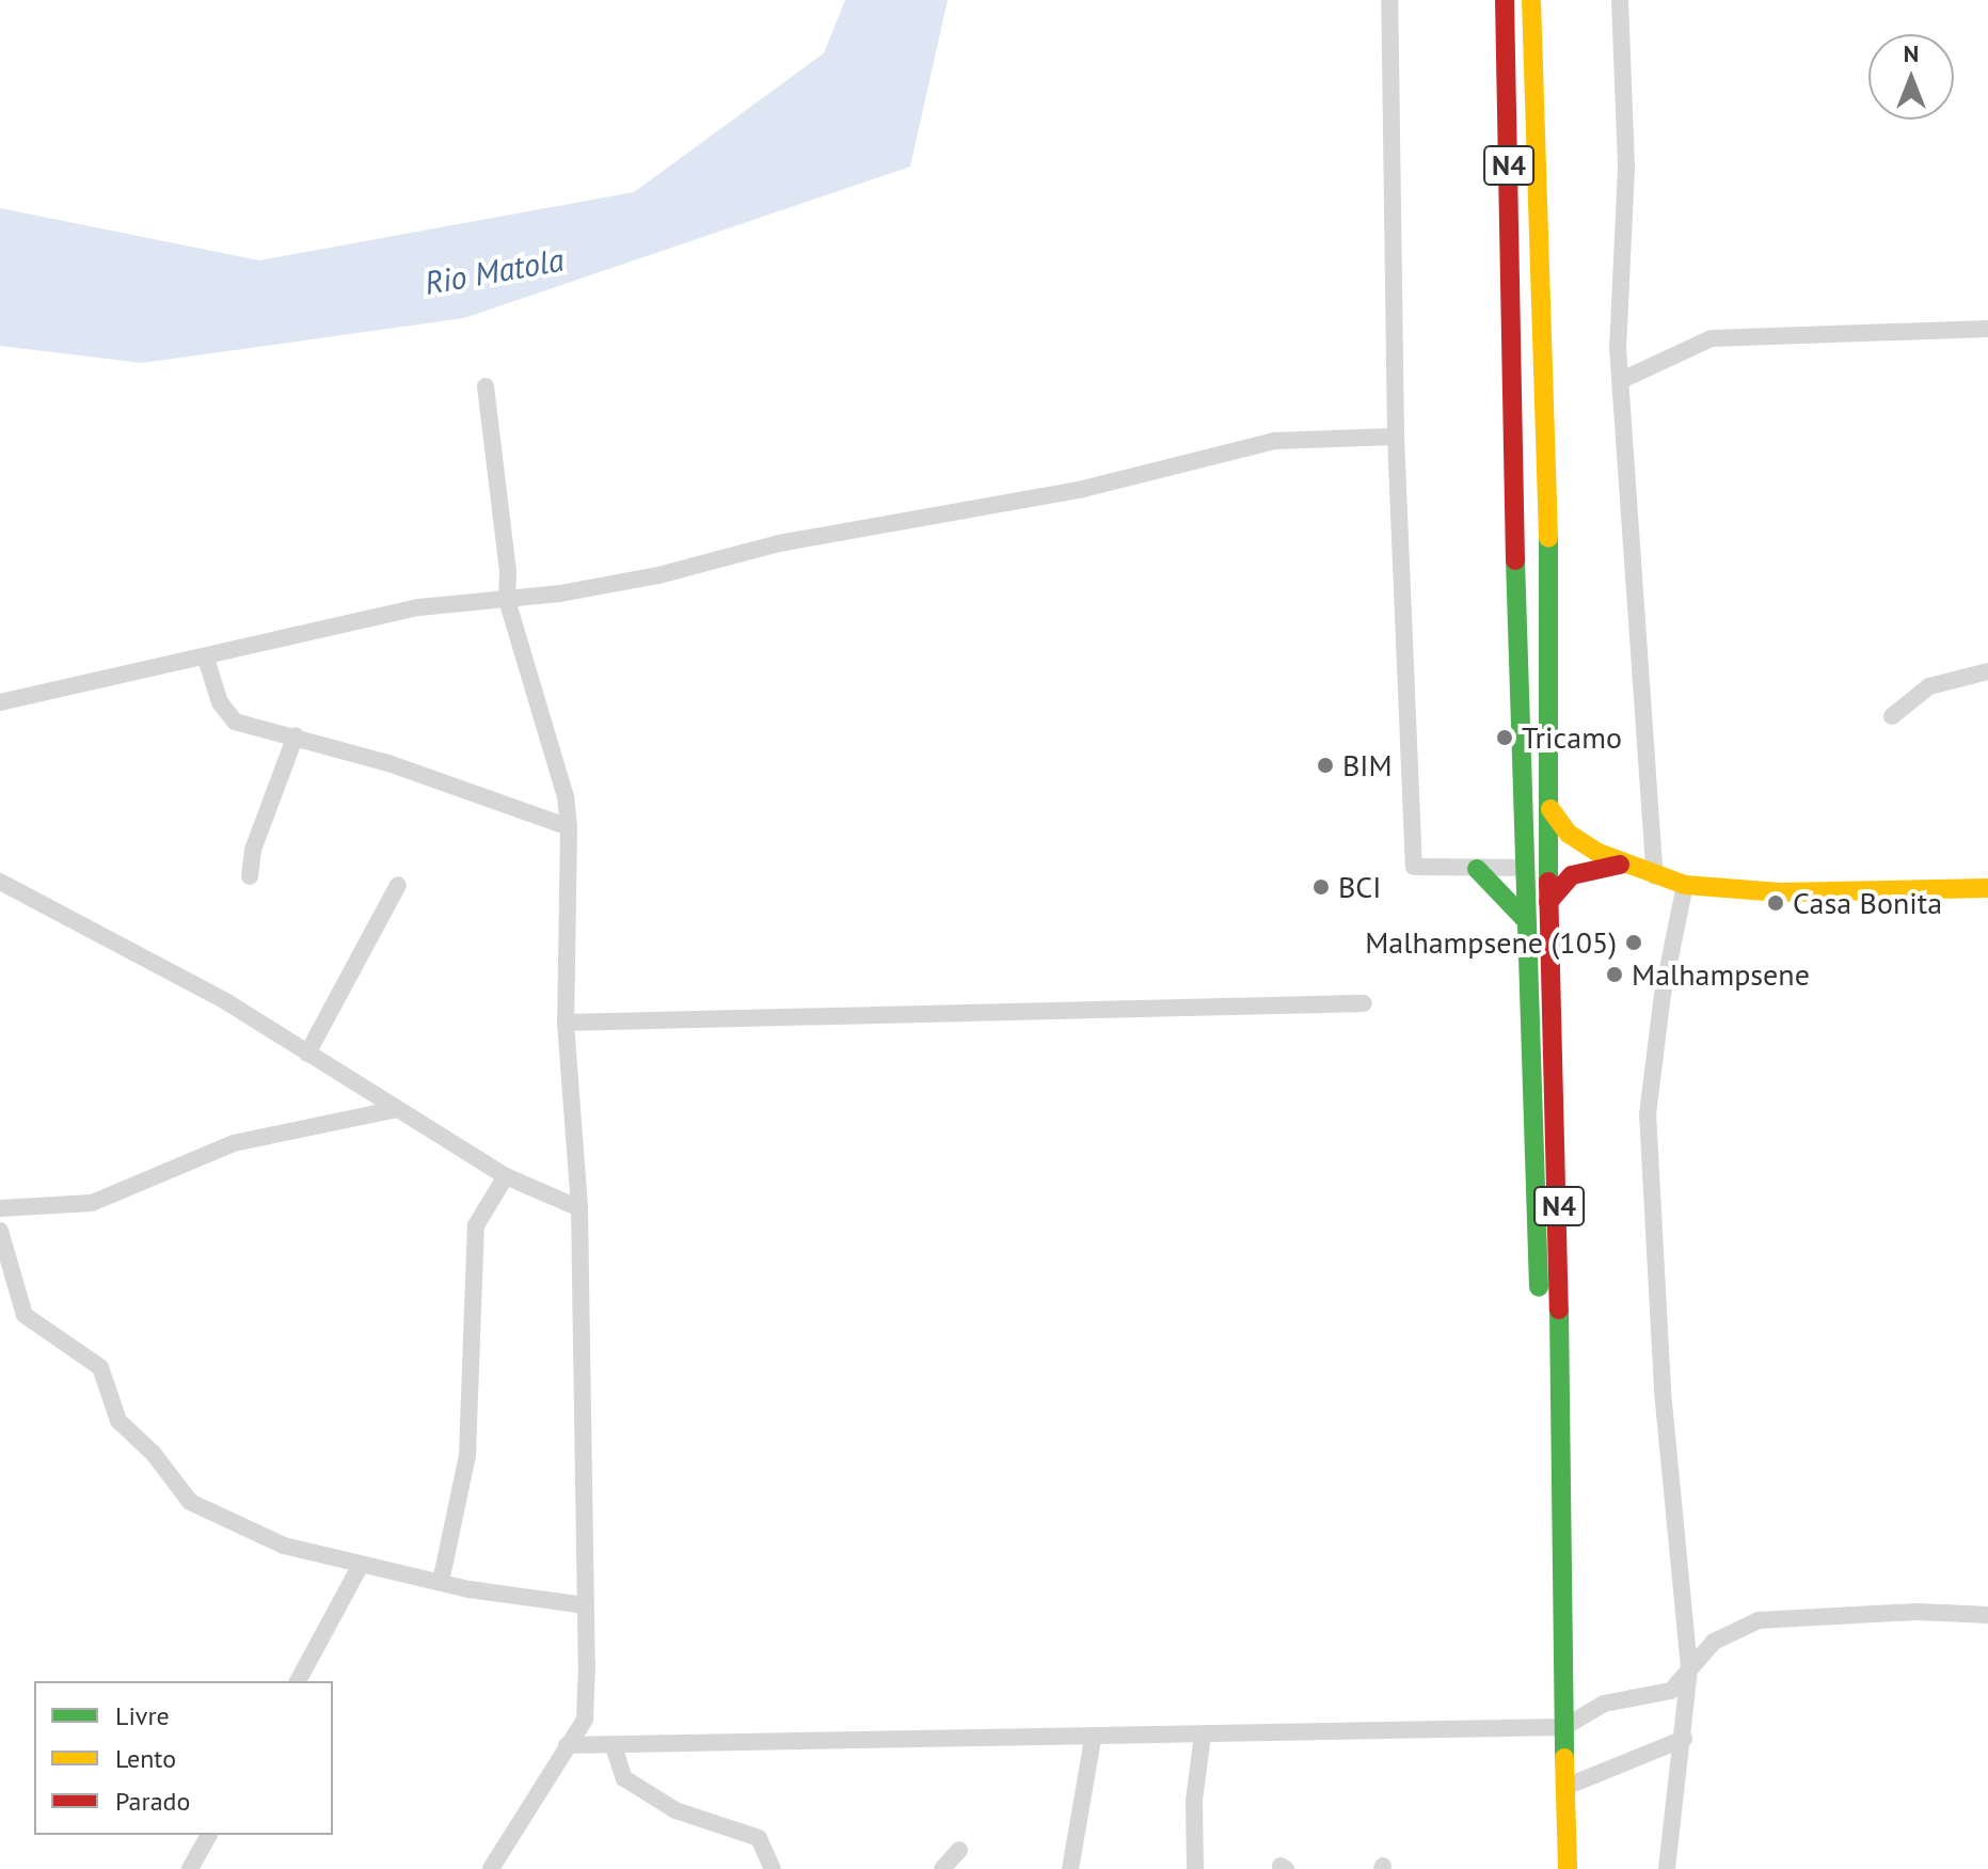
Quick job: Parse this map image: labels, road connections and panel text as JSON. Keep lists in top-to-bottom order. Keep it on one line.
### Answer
{"streets":{"main road":["N4"]},"water":["Rio Matola"],"places":["Tricamo","BIM","BCI","Casa Bonita","Malhampsene (105)","Malhampsene"],"legend":["Livre","Lento","Parado"],"north":"top"}
